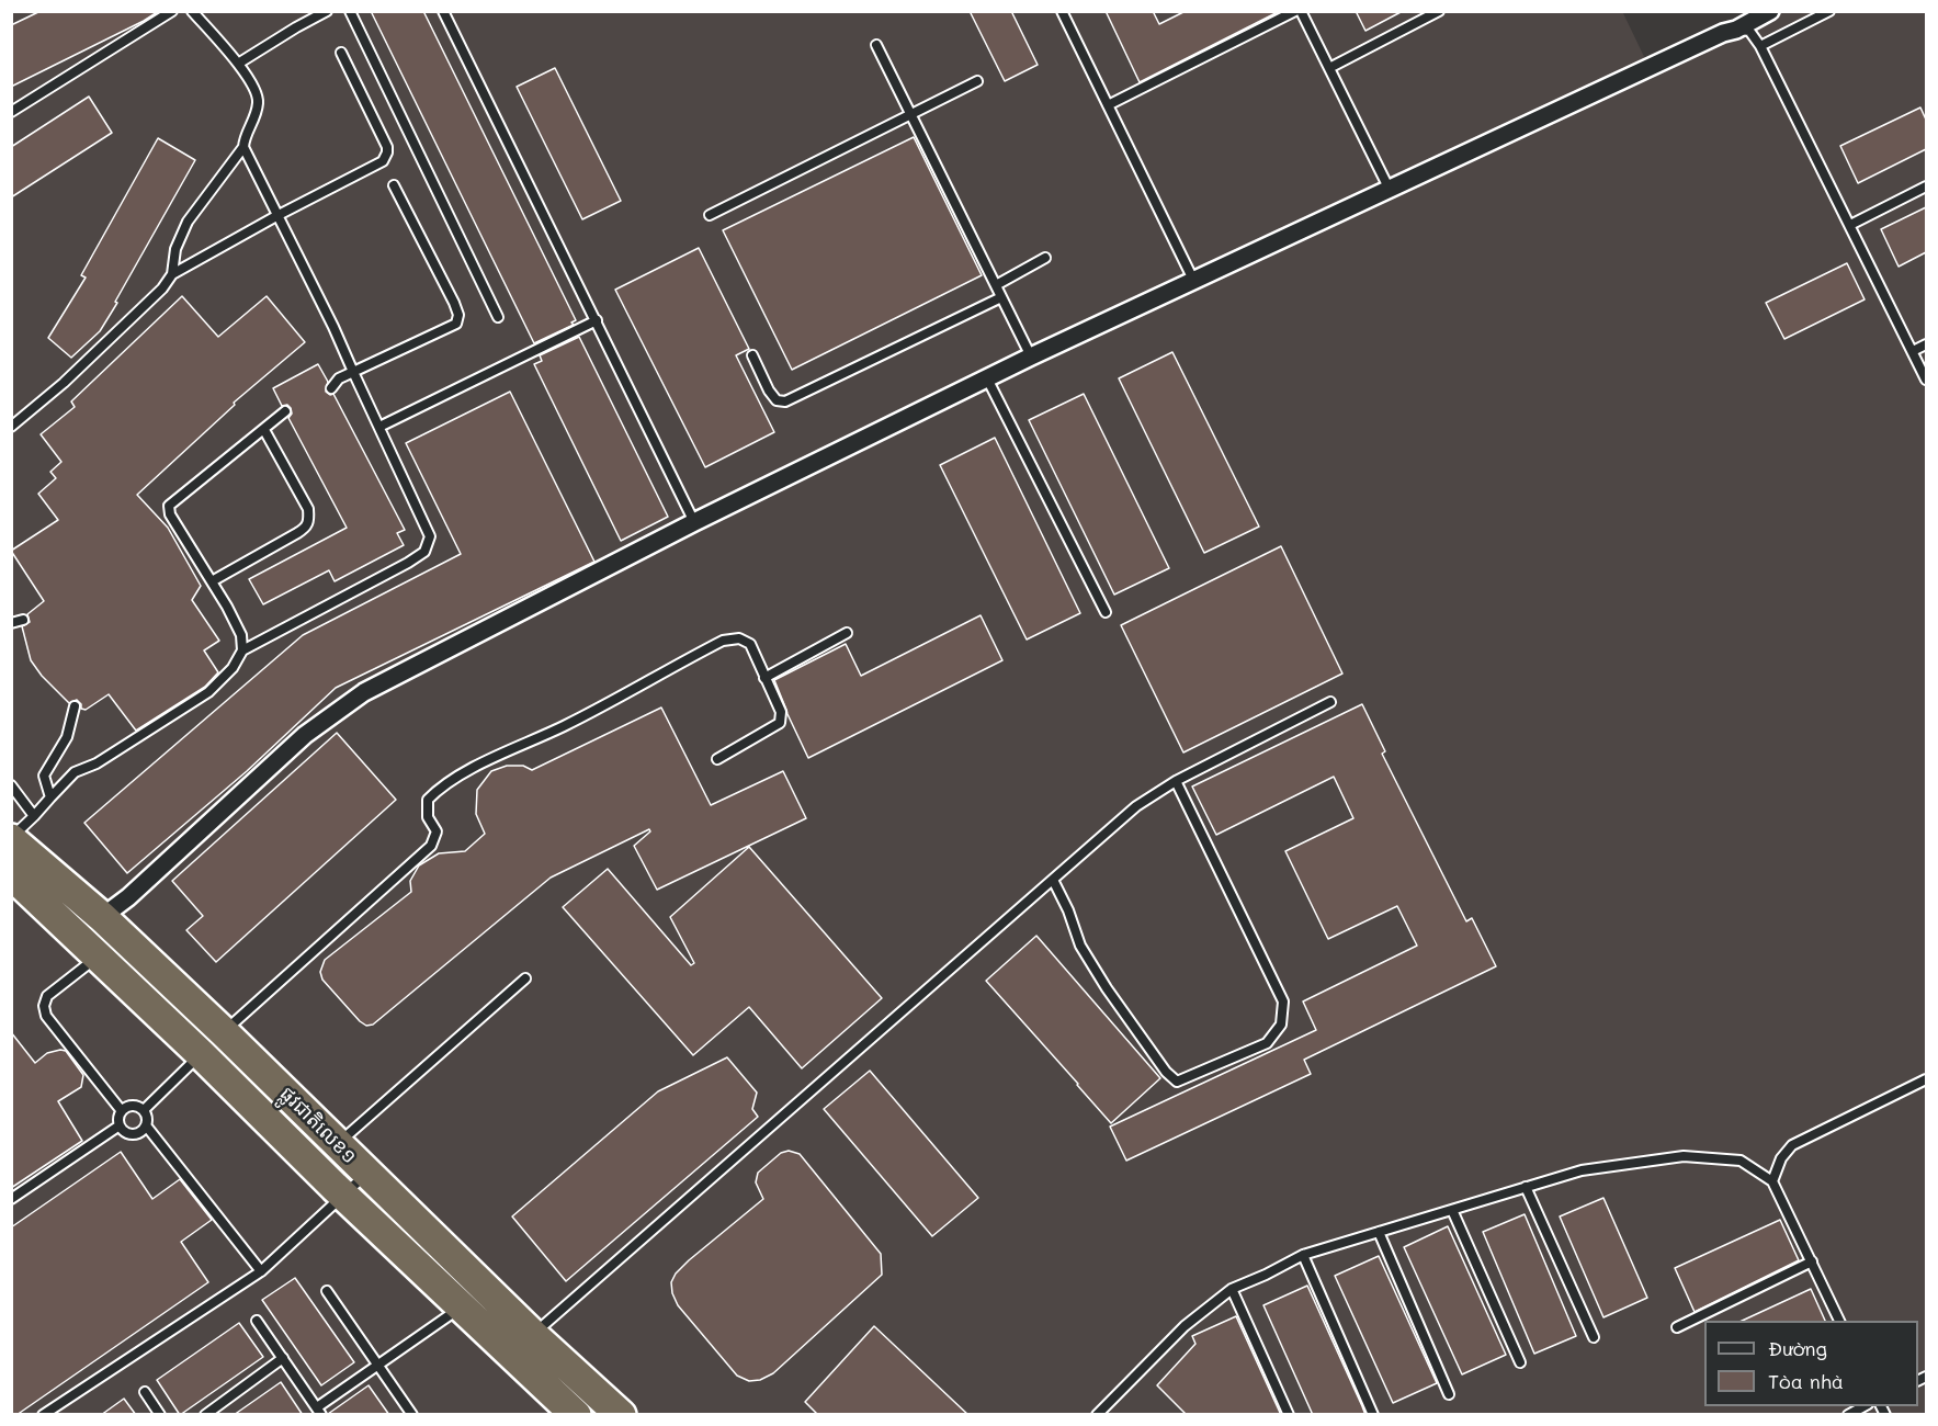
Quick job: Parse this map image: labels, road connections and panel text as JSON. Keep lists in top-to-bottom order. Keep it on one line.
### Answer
{"streets":{"highway":["ផ្លូវជាតិលេខ១"]},"legend":["Đường","Tòa nhà"]}
